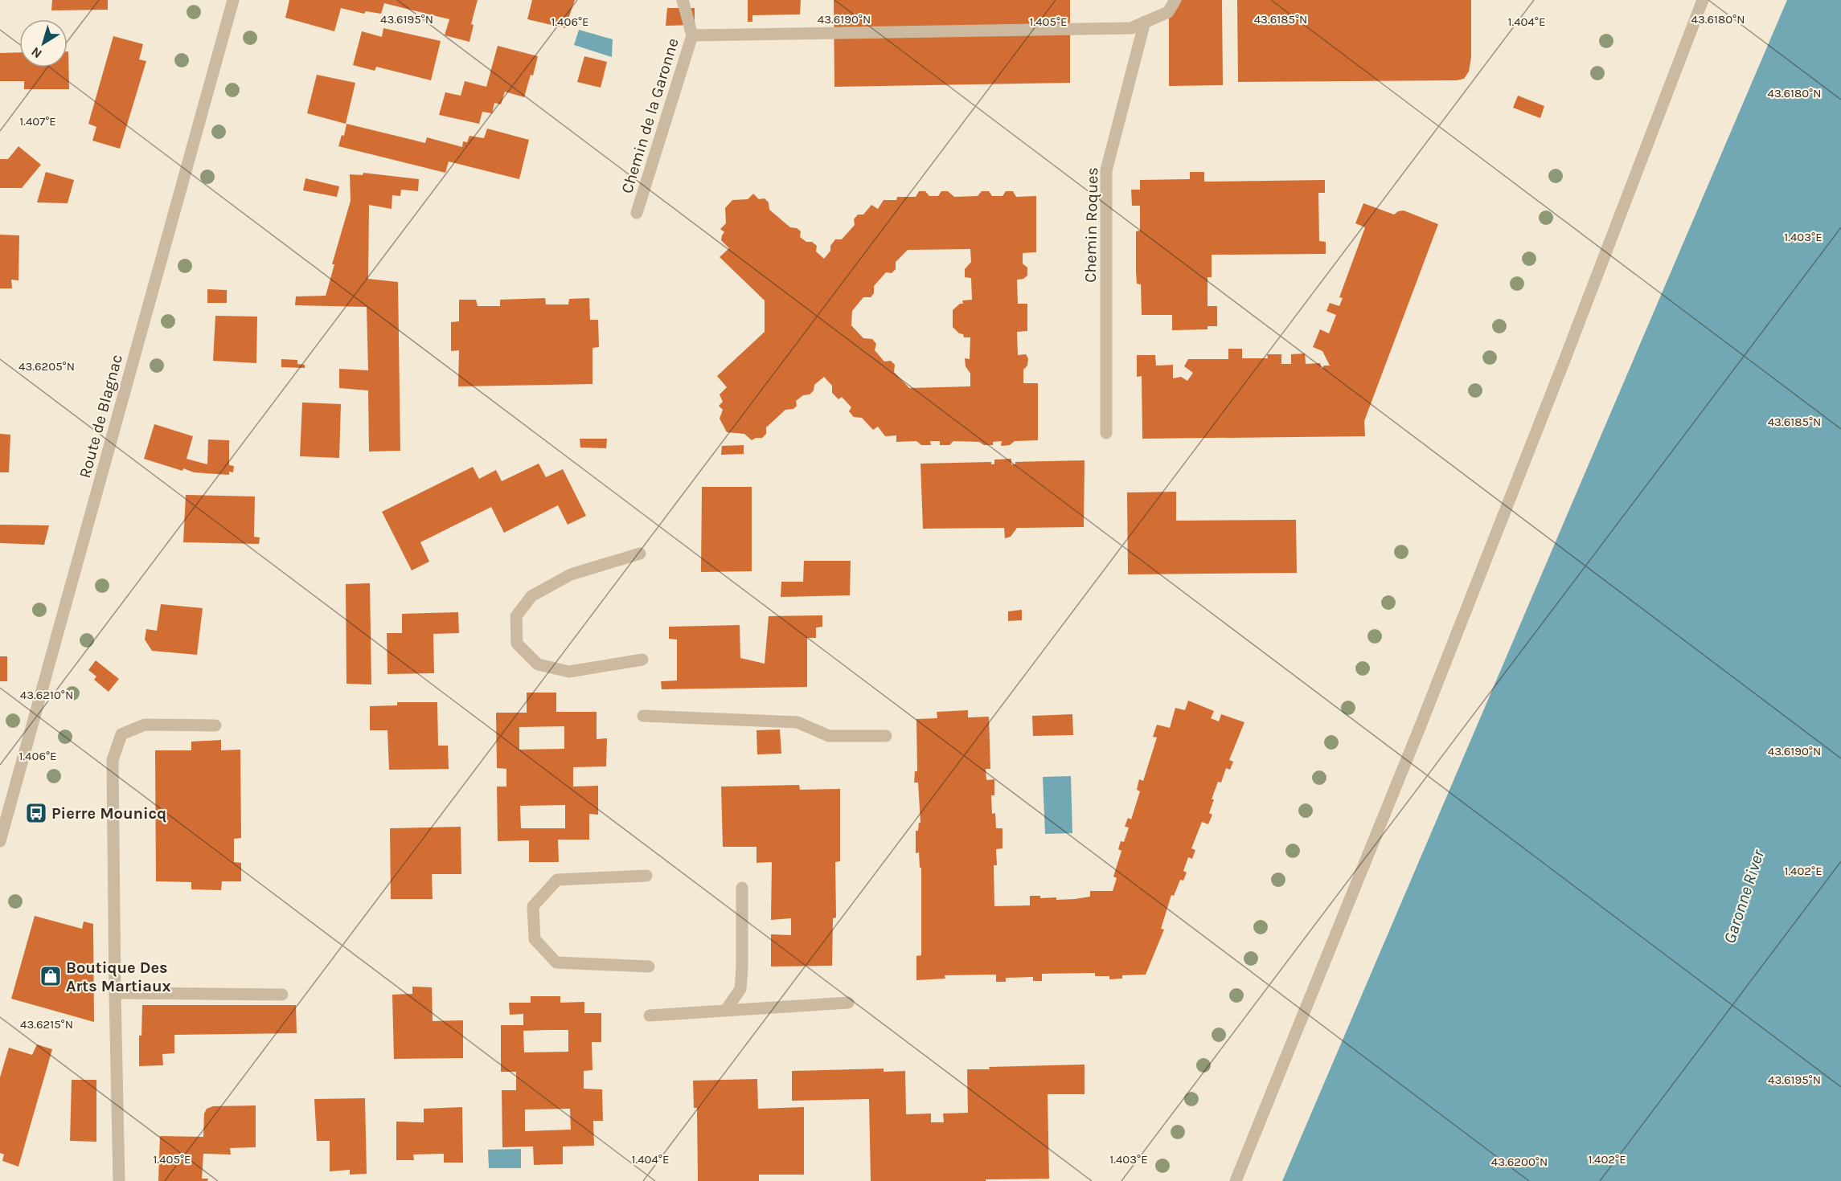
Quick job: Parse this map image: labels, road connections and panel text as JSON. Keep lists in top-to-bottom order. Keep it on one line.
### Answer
{"streets":{"street":["Chemin de la Garonne","Chemin Roques","Route de Blagnac"]},"water":["Garonne River"],"places":{"bus stop":["Pierre Mounicq"],"shop":["Boutique Des Arts Martiaux"]},"north":"bottom left","coordinates":["43.6180°N","43.6195°N","43.6190°N","43.6185°N","1.406°E","1.405°E","1.404°E","1.407°E","1.403°E","43.6205°N","43.6210°N","1.402°E","43.6215°N","43.6200°N"]}
